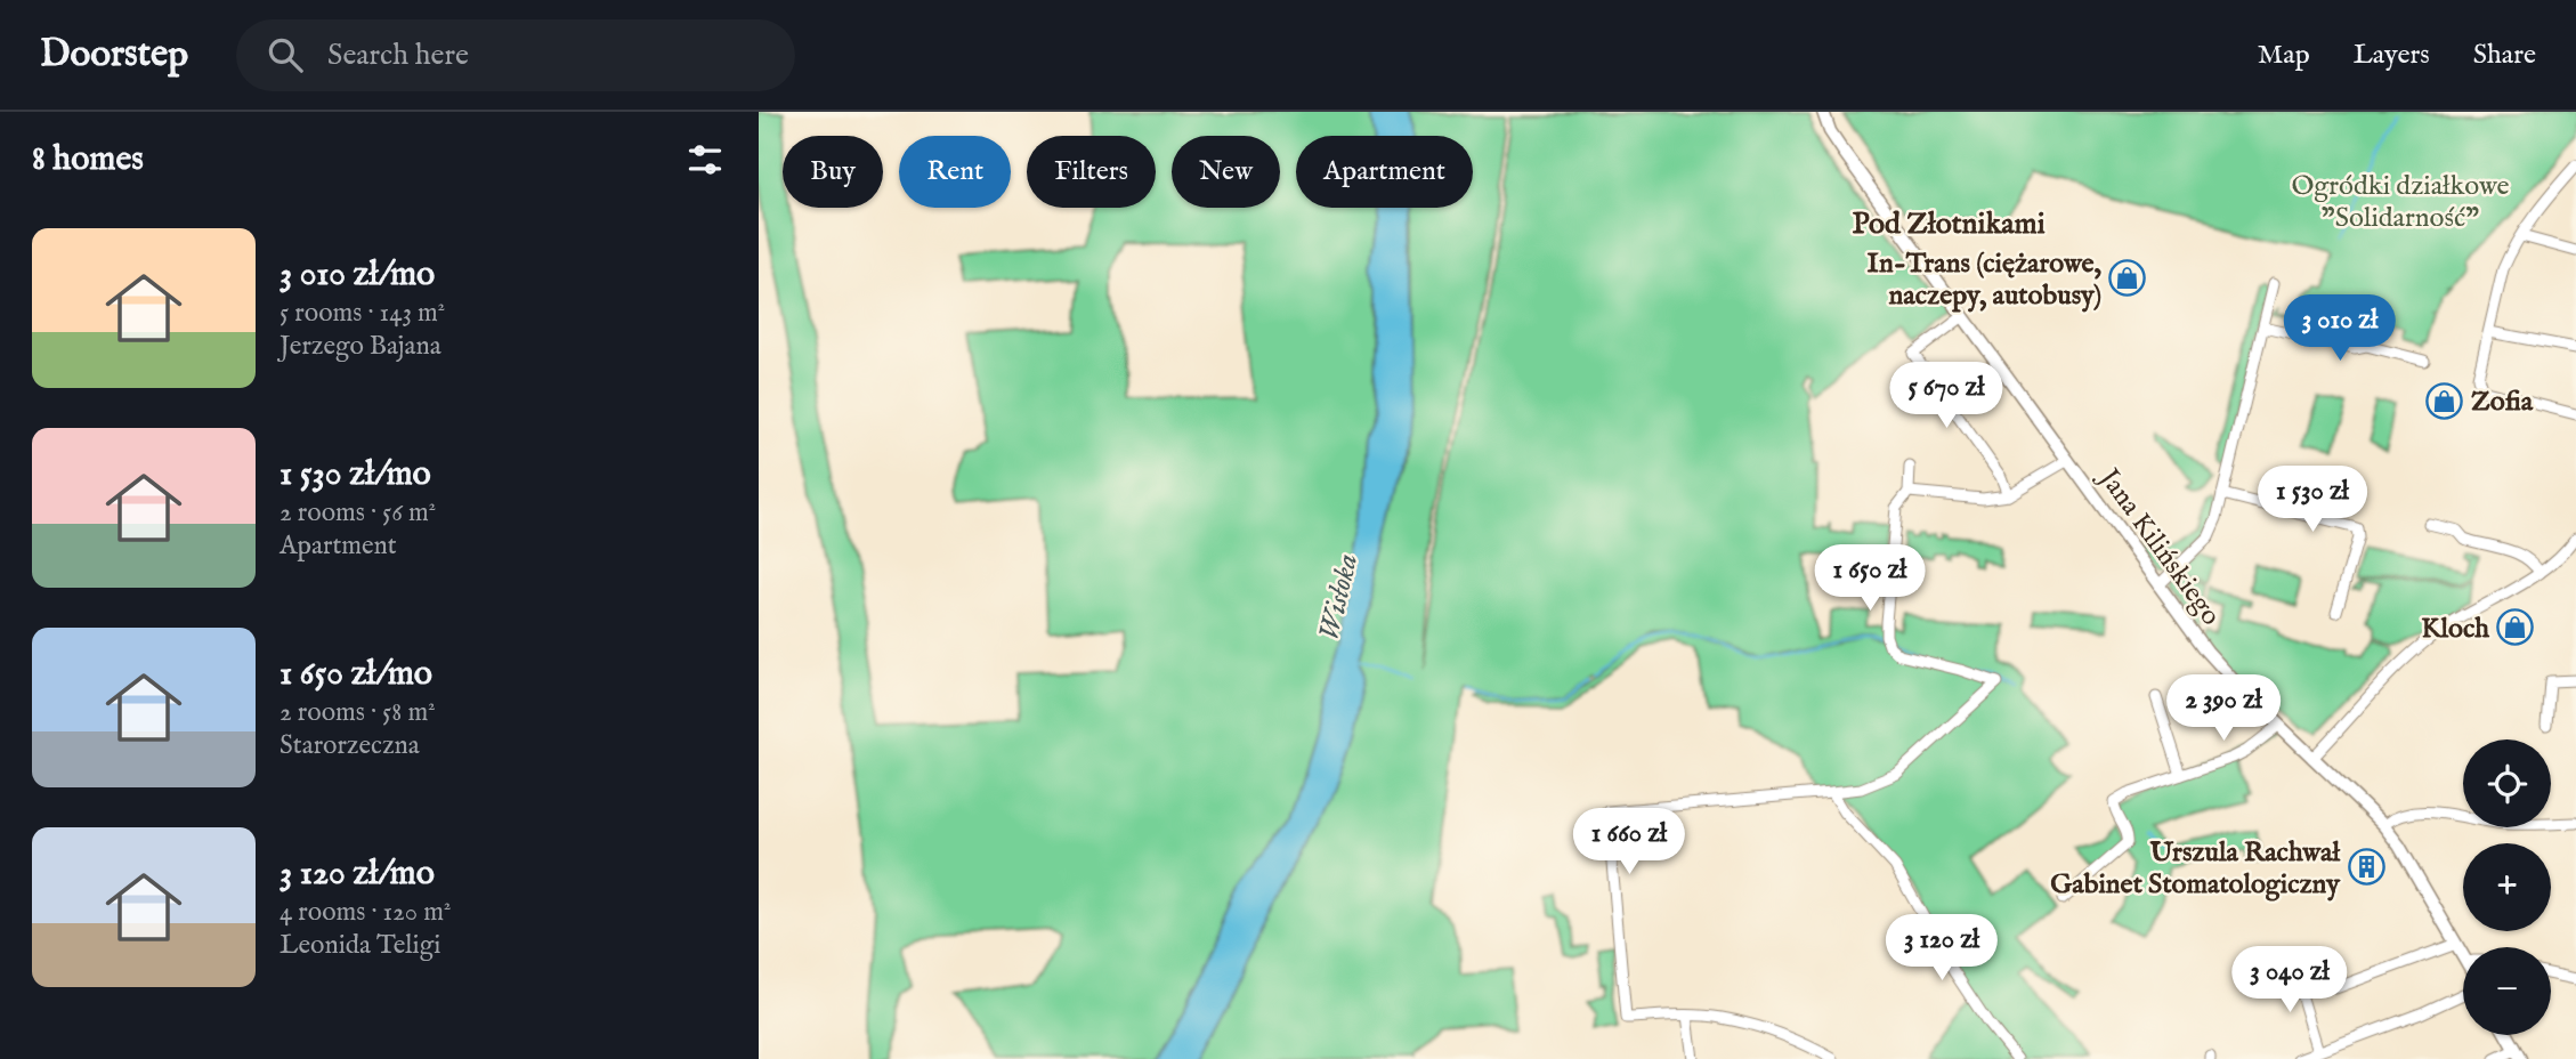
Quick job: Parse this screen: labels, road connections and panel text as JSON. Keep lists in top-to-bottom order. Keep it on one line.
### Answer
{"streets":{"street":["Jana Kilińskiego"]},"districts":["Pod Złotnikami"],"water":["Wisłoka"],"parks":["Ogródki działkowe \"Solidarność\""],"places":{"shop":["In-Trans (ciężarowe, naczepy, autobusy)","Zofia","Kloch"],"building":["Urszula Rachwał Gabinet Stomatologiczny"]},"page":{"header":"Doorstep","search":"Search here","nav":["Map","Layers","Share"],"heading":"8 homes","chip":["Buy","Rent","Filters","New","Apartment"],"list":[{"name":"3 010 zł/mo","note":"5 rooms · 143 m² · Jerzego Bajana"},{"name":"1 530 zł/mo","note":"2 rooms · 56 m² · Apartment"},{"name":"1 650 zł/mo","note":"2 rooms · 58 m² · Starorzeczna"},{"name":"3 120 zł/mo","note":"4 rooms · 120 m² · Leonida Teligi"}],"price":["3 010 zł","5 670 zł","1 530 zł","1 650 zł","2 390 zł","1 660 zł","3 120 zł","3 040 zł"],"map_buttons":["+","−"]}}
